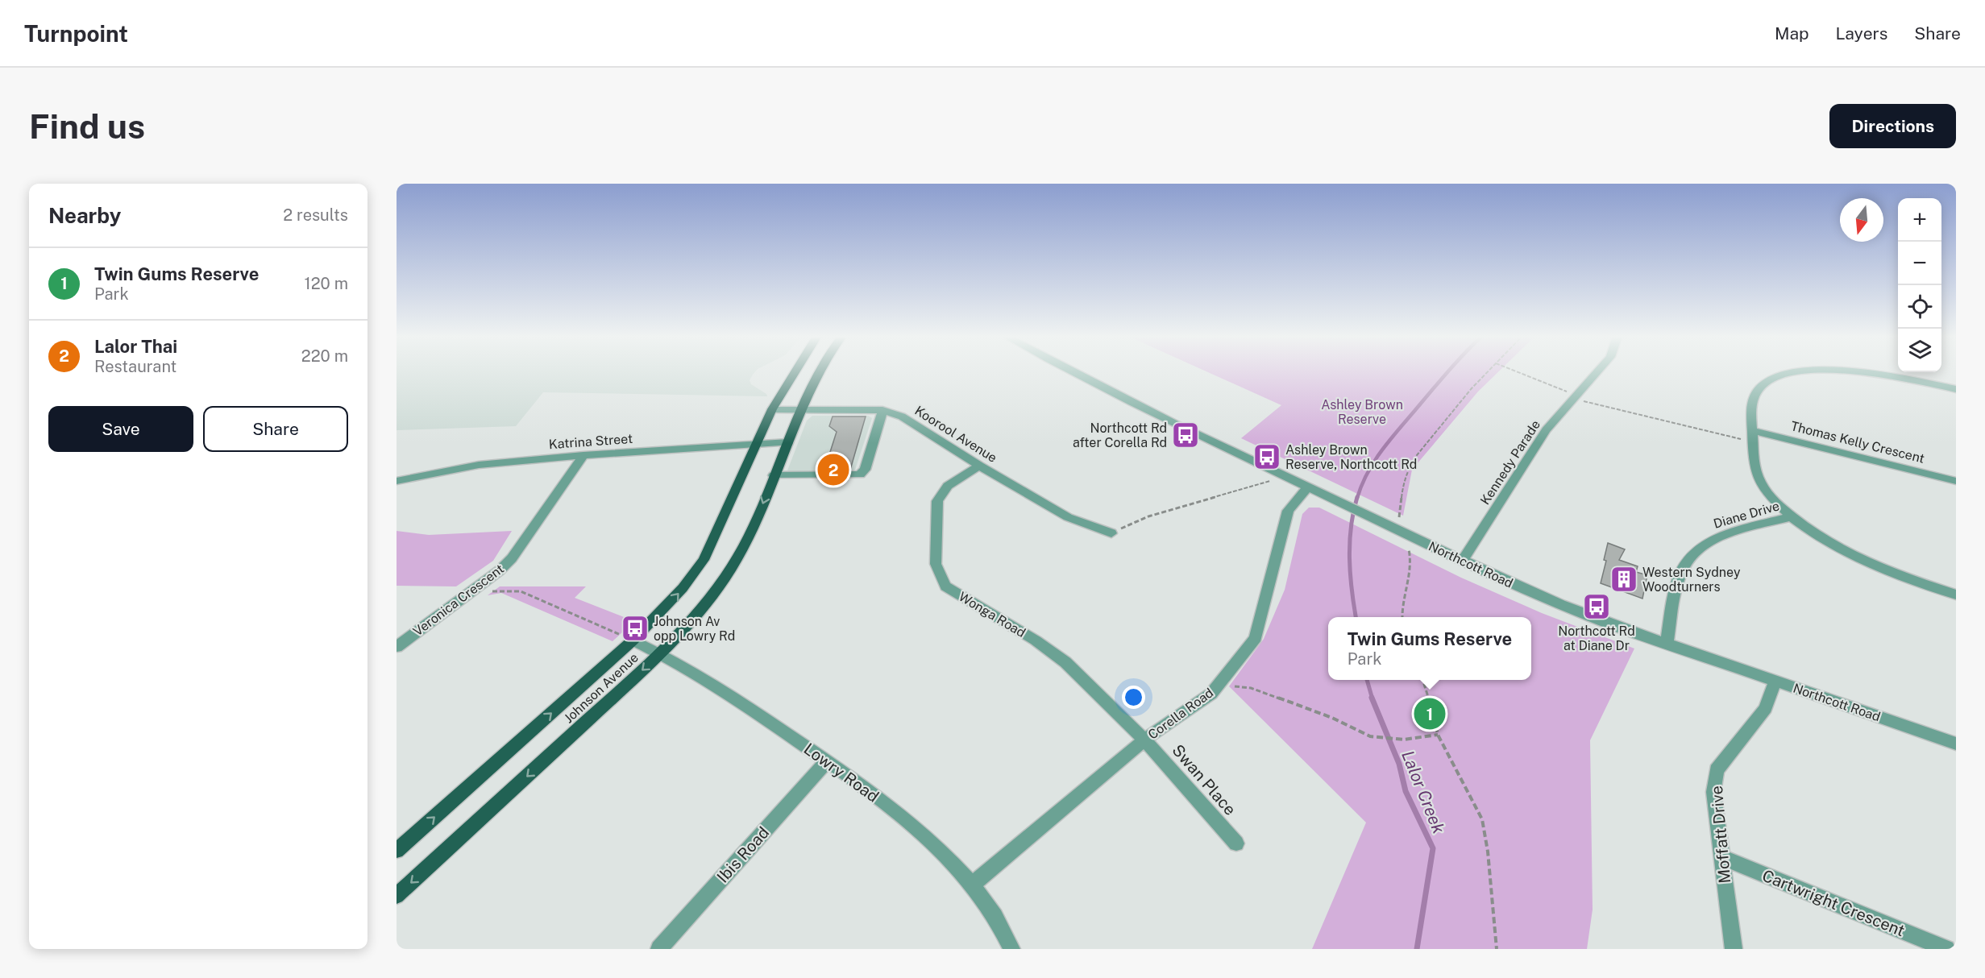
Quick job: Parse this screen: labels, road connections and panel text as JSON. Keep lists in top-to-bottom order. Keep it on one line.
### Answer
{"streets":{"main road":["Johnson Avenue"],"street":["Koorool Avenue","Katrina Street","Thomas Kelly Crescent","Kennedy Parade","Diane Drive","Northcott Road","Veronica Crescent","Wonga Road","Corella Road","Lowry Road","Swan Place","Moffatt Drive","Ibis Road","Cartwright Crescent"]},"crossings":[["Koorool Avenue","Wonga Road"],["Koorool Avenue","Johnson Avenue"],["Katrina Street","Veronica Crescent"],["Katrina Street","Johnson Avenue"],["Kennedy Parade","Northcott Road"],["Diane Drive","Northcott Road"],["Northcott Road","Corella Road"],["Northcott Road","Moffatt Drive"],["Wonga Road","Corella Road"],["Wonga Road","Swan Place"],["Johnson Avenue","Lowry Road"],["Corella Road","Lowry Road"],["Corella Road","Swan Place"],["Lowry Road","Ibis Road"],["Moffatt Drive","Cartwright Crescent"]],"water":["Lalor Creek"],"parks":["Ashley Brown Reserve"],"places":{"bus stop":["Northcott Rd after Corella Rd","Ashley Brown Reserve, Northcott Rd","Northcott Rd at Diane Dr","Johnson Av opp Lowry Rd"],"building":["Western Sydney Woodturners"]},"north":"bottom","page":{"header":"Turnpoint","nav":["Map","Layers","Share"],"buttons":["Directions",["Save","Share"]],"title":"Find us","heading":["Nearby","2 results"],"map_buttons":["+","−"],"list":[{"mark":"1","name":"Twin Gums Reserve","note":"Park","value":"120 m"},{"mark":"2","name":"Lalor Thai","note":"Restaurant","value":"220 m"}],"pins":["2","1"],"popup":["Twin Gums Reserve","Park"]}}
